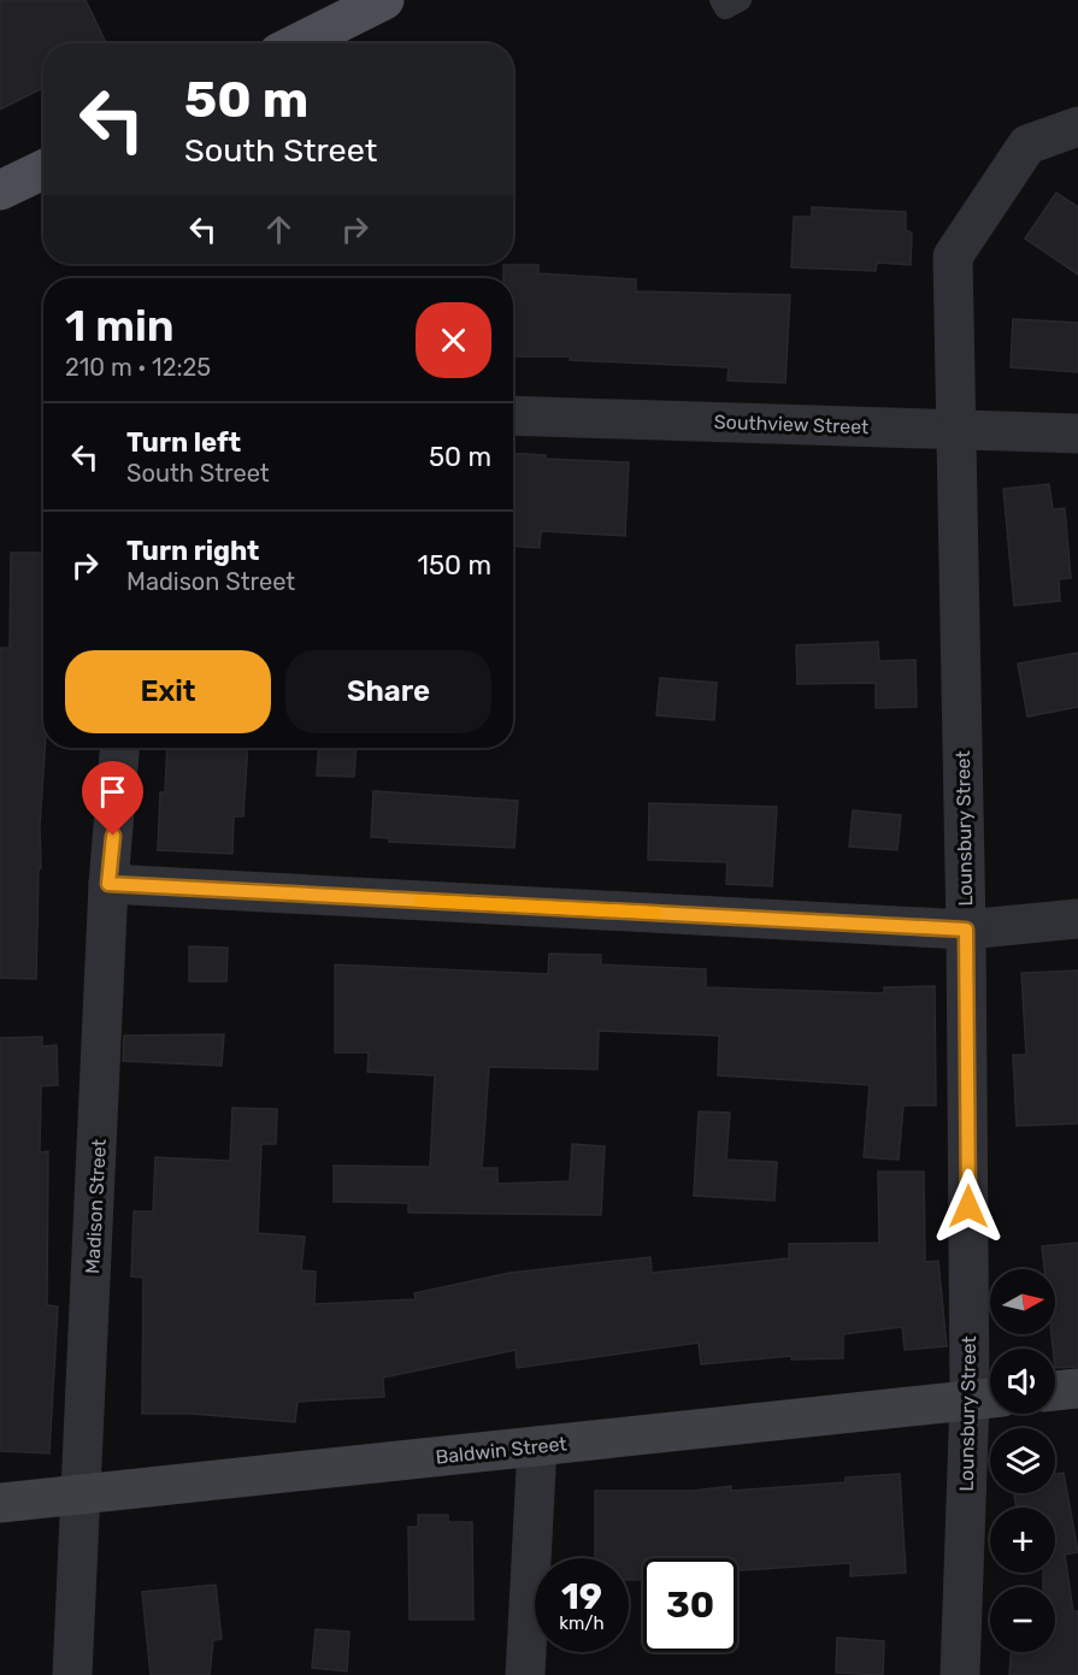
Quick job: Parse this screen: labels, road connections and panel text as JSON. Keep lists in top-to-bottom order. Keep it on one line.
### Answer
{"streets":{"main road":["Baldwin Street"],"street":["Southview Street","Lounsbury Street","Madison Street"]},"crossings":[["Southview Street","Lounsbury Street"],["Lounsbury Street","Baldwin Street"],["Madison Street","Baldwin Street"]],"north":"right","page":{"turn":["50 m","South Street"],"heading":["1 min","210 m · 12:25"],"list":[{"name":"Turn left","note":"South Street","value":"50 m"},{"name":"Turn right","note":"Madison Street","value":"150 m"}],"buttons":["Exit","Share"],"map_buttons":["+","−"],"speed":"19 km/h","limit":"30"}}
